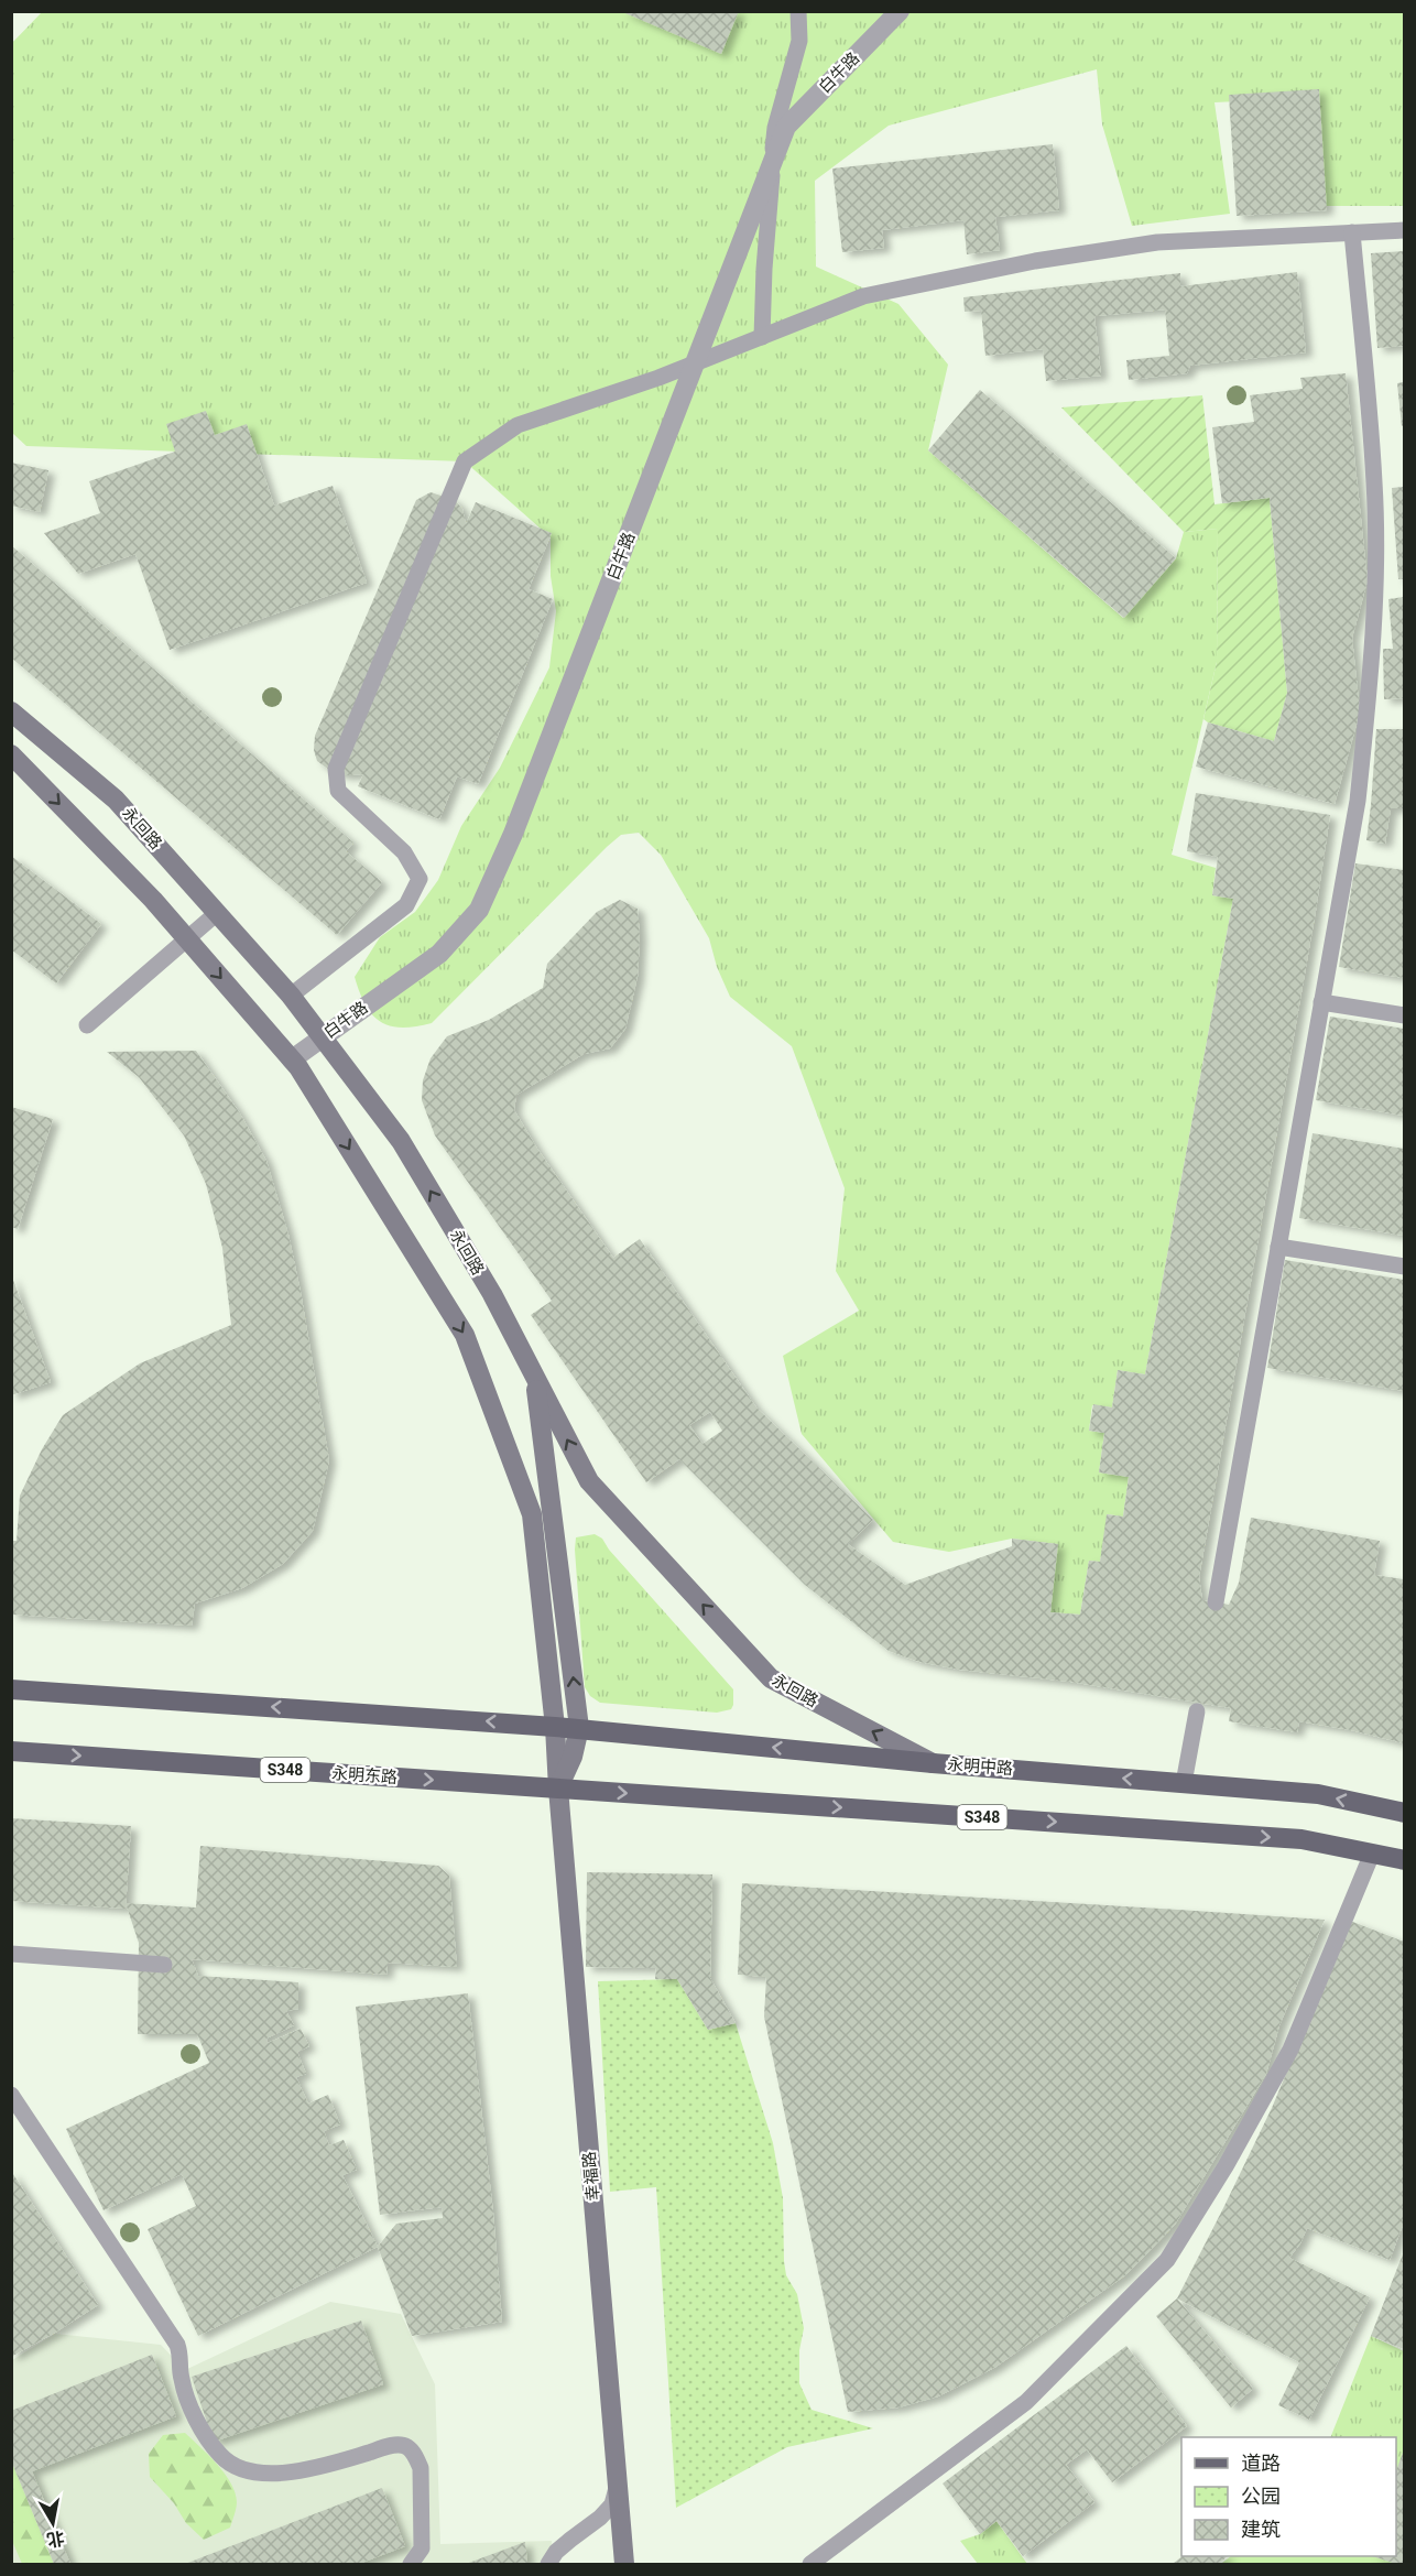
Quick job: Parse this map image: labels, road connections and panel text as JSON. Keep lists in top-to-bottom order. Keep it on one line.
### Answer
{"streets":{"main road":["永回路","永明中路","S348","永明东路","幸福路"],"street":["白牛路"]},"crossings":[["白牛路","永回路"],["永回路","永明中路"],["永明中路","幸福路"],["S348","永明东路"],["S348","幸福路"],["永明东路","幸福路"]],"legend":["道路","公园","建筑"],"north":"bottom"}
